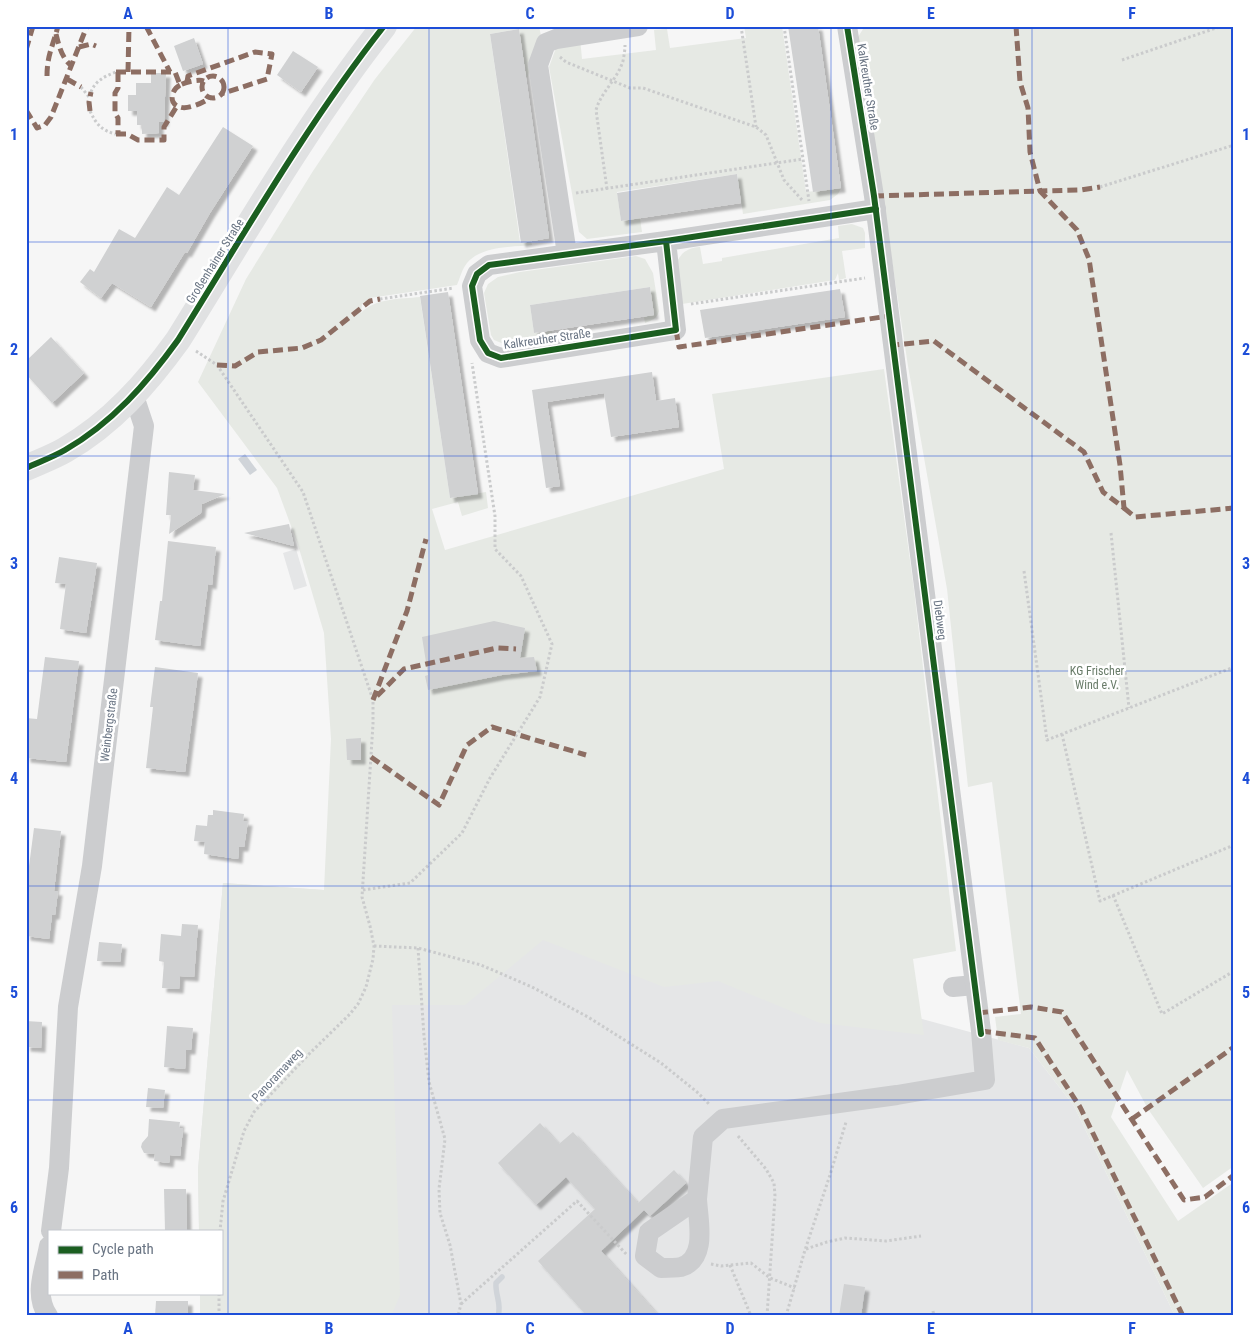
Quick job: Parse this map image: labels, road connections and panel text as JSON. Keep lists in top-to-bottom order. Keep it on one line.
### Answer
{"streets":{"main road":["Großenhainer Straße"],"street":["Kalkreuther Straße","Diebweg","Weinbergstraße"],"path":["Panoramaweg"]},"crossings":[["Kalkreuther Straße","Diebweg"],["Großenhainer Straße","Weinbergstraße"]],"parks":["KG Frischer Wind e.V."],"legend":["Cycle path","Path"],"grid":{"columns":["A","B","C","D","E","F"],"rows":["1","2","3","4","5","6"]}}
